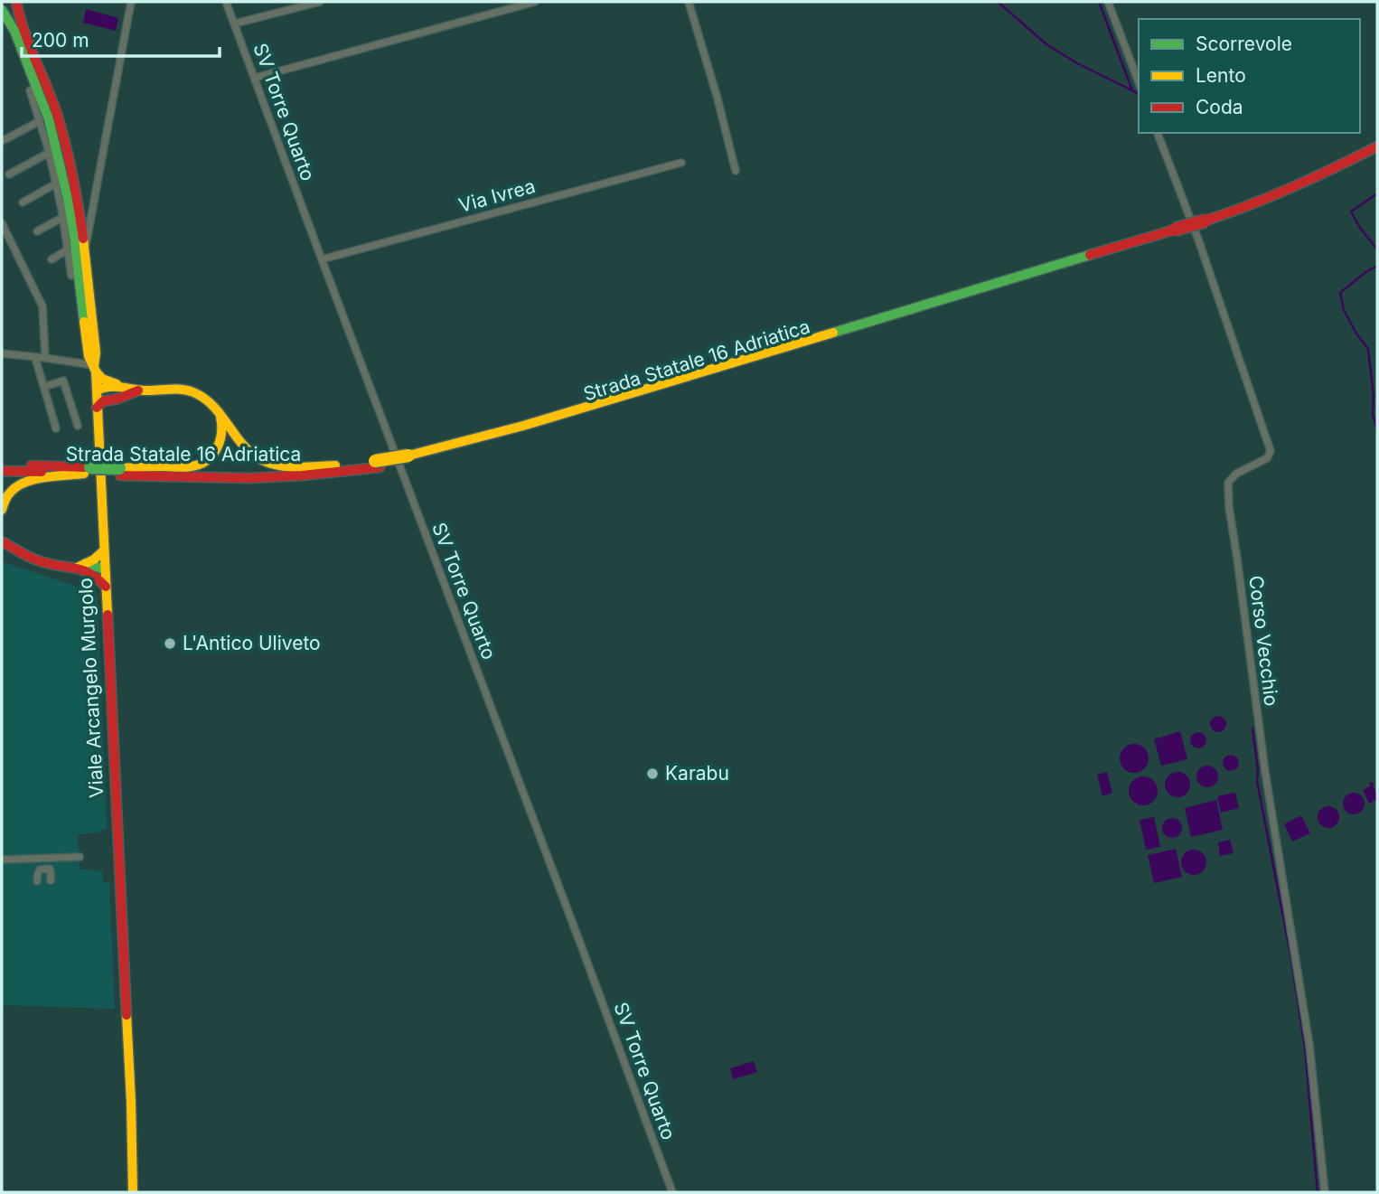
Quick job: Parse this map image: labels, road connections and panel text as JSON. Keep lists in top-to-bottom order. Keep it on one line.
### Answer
{"streets":{"main road":["Strada Statale 16 Adriatica","Viale Arcangelo Murgolo"],"street":["SV Torre Quarto","Via Ivrea","Corso Vecchio"]},"crossings":[["SV Torre Quarto","Via Ivrea"]],"places":["L'Antico Uliveto","Karabu"],"legend":["Scorrevole","Lento","Coda"],"scale_bar":"200 m"}
